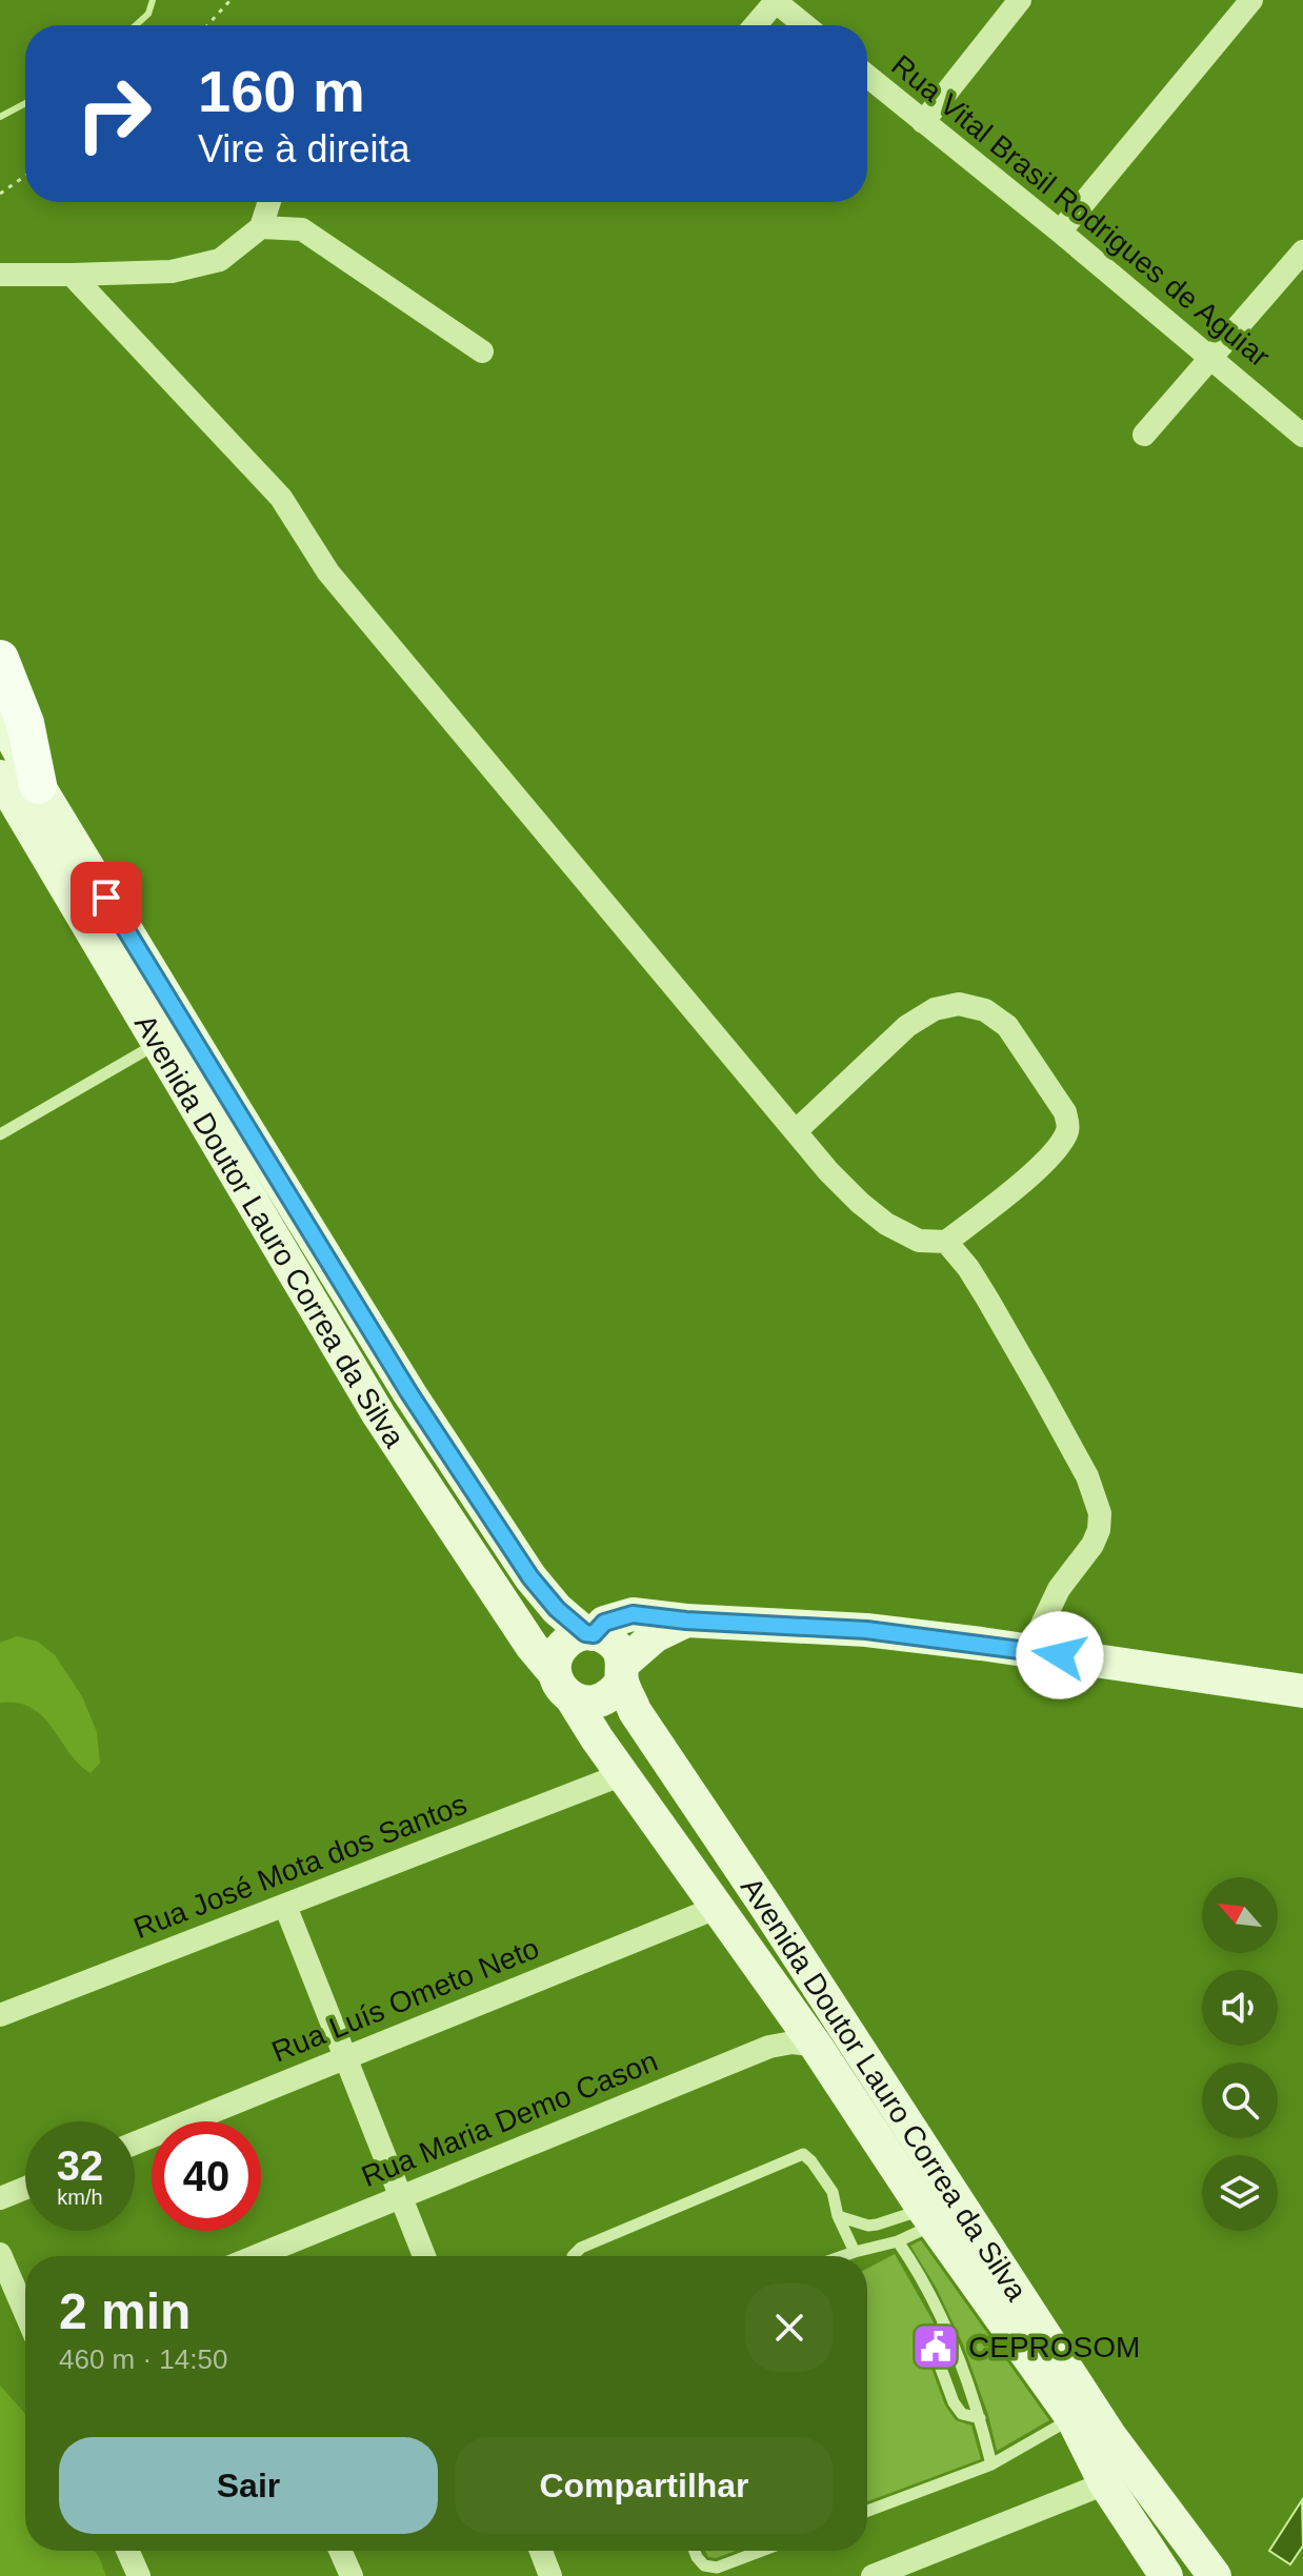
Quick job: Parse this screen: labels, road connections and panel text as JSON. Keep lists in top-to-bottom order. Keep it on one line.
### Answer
{"streets":{"main road":["Avenida Doutor Lauro Correa da Silva"],"street":["Rua Vital Brasil Rodrigues de Aguiar","Rua José Mota dos Santos","Rua Luís Ometo Neto","Rua Maria Demo Cason"]},"crossings":[["Avenida Doutor Lauro Correa da Silva","Rua José Mota dos Santos"],["Avenida Doutor Lauro Correa da Silva","Rua Luís Ometo Neto"],["Avenida Doutor Lauro Correa da Silva","Rua Maria Demo Cason"]],"places":{"public building":["CEPROSOM"]},"north":"top left","page":{"turn":["160 m","Vire à direita"],"speed":"32 km/h","limit":"40","heading":["2 min","460 m · 14:50"],"buttons":["Sair","Compartilhar"]}}
